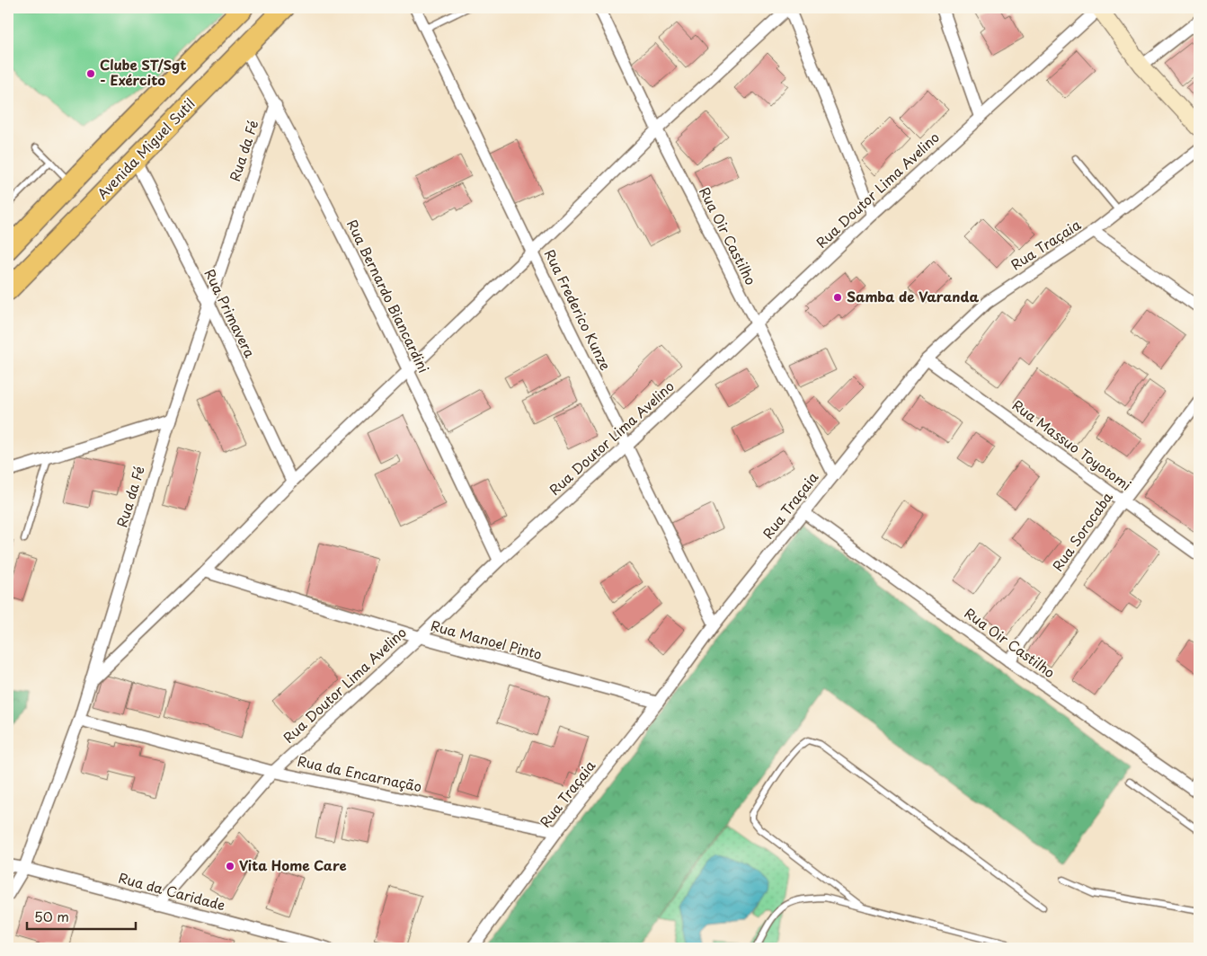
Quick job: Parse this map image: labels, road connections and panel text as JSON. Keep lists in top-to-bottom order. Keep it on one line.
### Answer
{"streets":{"highway":["Avenida Miguel Sutil"],"street":["Rua da Fé","Rua Doutor Lima Avelino","Rua Oir Castilho","Rua Traçaia","Rua Bernardo Biancardini","Rua Frederico Kunze","Rua Primavera","Rua Massuo Toyotomi","Rua Sorocaba","Rua Manoel Pinto","Rua da Encarnação","Rua da Caridade"]},"crossings":[["Avenida Miguel Sutil","Rua Bernardo Biancardini"],["Avenida Miguel Sutil","Rua Primavera"],["Rua da Fé","Rua Bernardo Biancardini"],["Rua da Fé","Rua Primavera"],["Rua da Fé","Rua da Encarnação"],["Rua da Fé","Rua da Caridade"],["Rua Doutor Lima Avelino","Rua Oir Castilho"],["Rua Doutor Lima Avelino","Rua Bernardo Biancardini"],["Rua Doutor Lima Avelino","Rua Frederico Kunze"],["Rua Doutor Lima Avelino","Rua Manoel Pinto"],["Rua Doutor Lima Avelino","Rua da Encarnação"],["Rua Doutor Lima Avelino","Rua da Caridade"],["Rua Oir Castilho","Rua Traçaia"],["Rua Oir Castilho","Rua Sorocaba"],["Rua Traçaia","Rua Frederico Kunze"],["Rua Traçaia","Rua Massuo Toyotomi"],["Rua Traçaia","Rua Manoel Pinto"],["Rua Traçaia","Rua da Encarnação"],["Rua Massuo Toyotomi","Rua Sorocaba"]],"places":["Clube ST/Sgt - Exército","Samba de Varanda","Vita Home Care"],"scale_bar":"50 m"}
